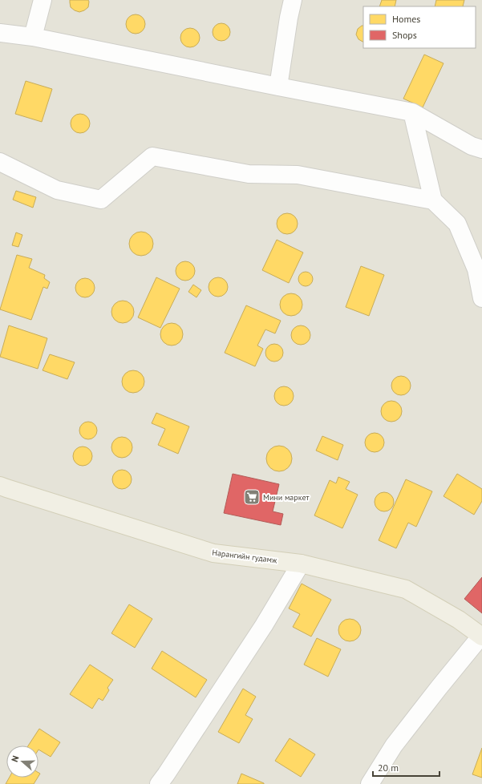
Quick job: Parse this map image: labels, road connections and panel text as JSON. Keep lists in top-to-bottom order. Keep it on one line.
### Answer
{"streets":{"main road":["Нарангийн гудамж"]},"places":{"supermarket":["Мини маркет"]},"legend":["Homes","Shops"],"scale_bar":"20 m","north":"left"}
